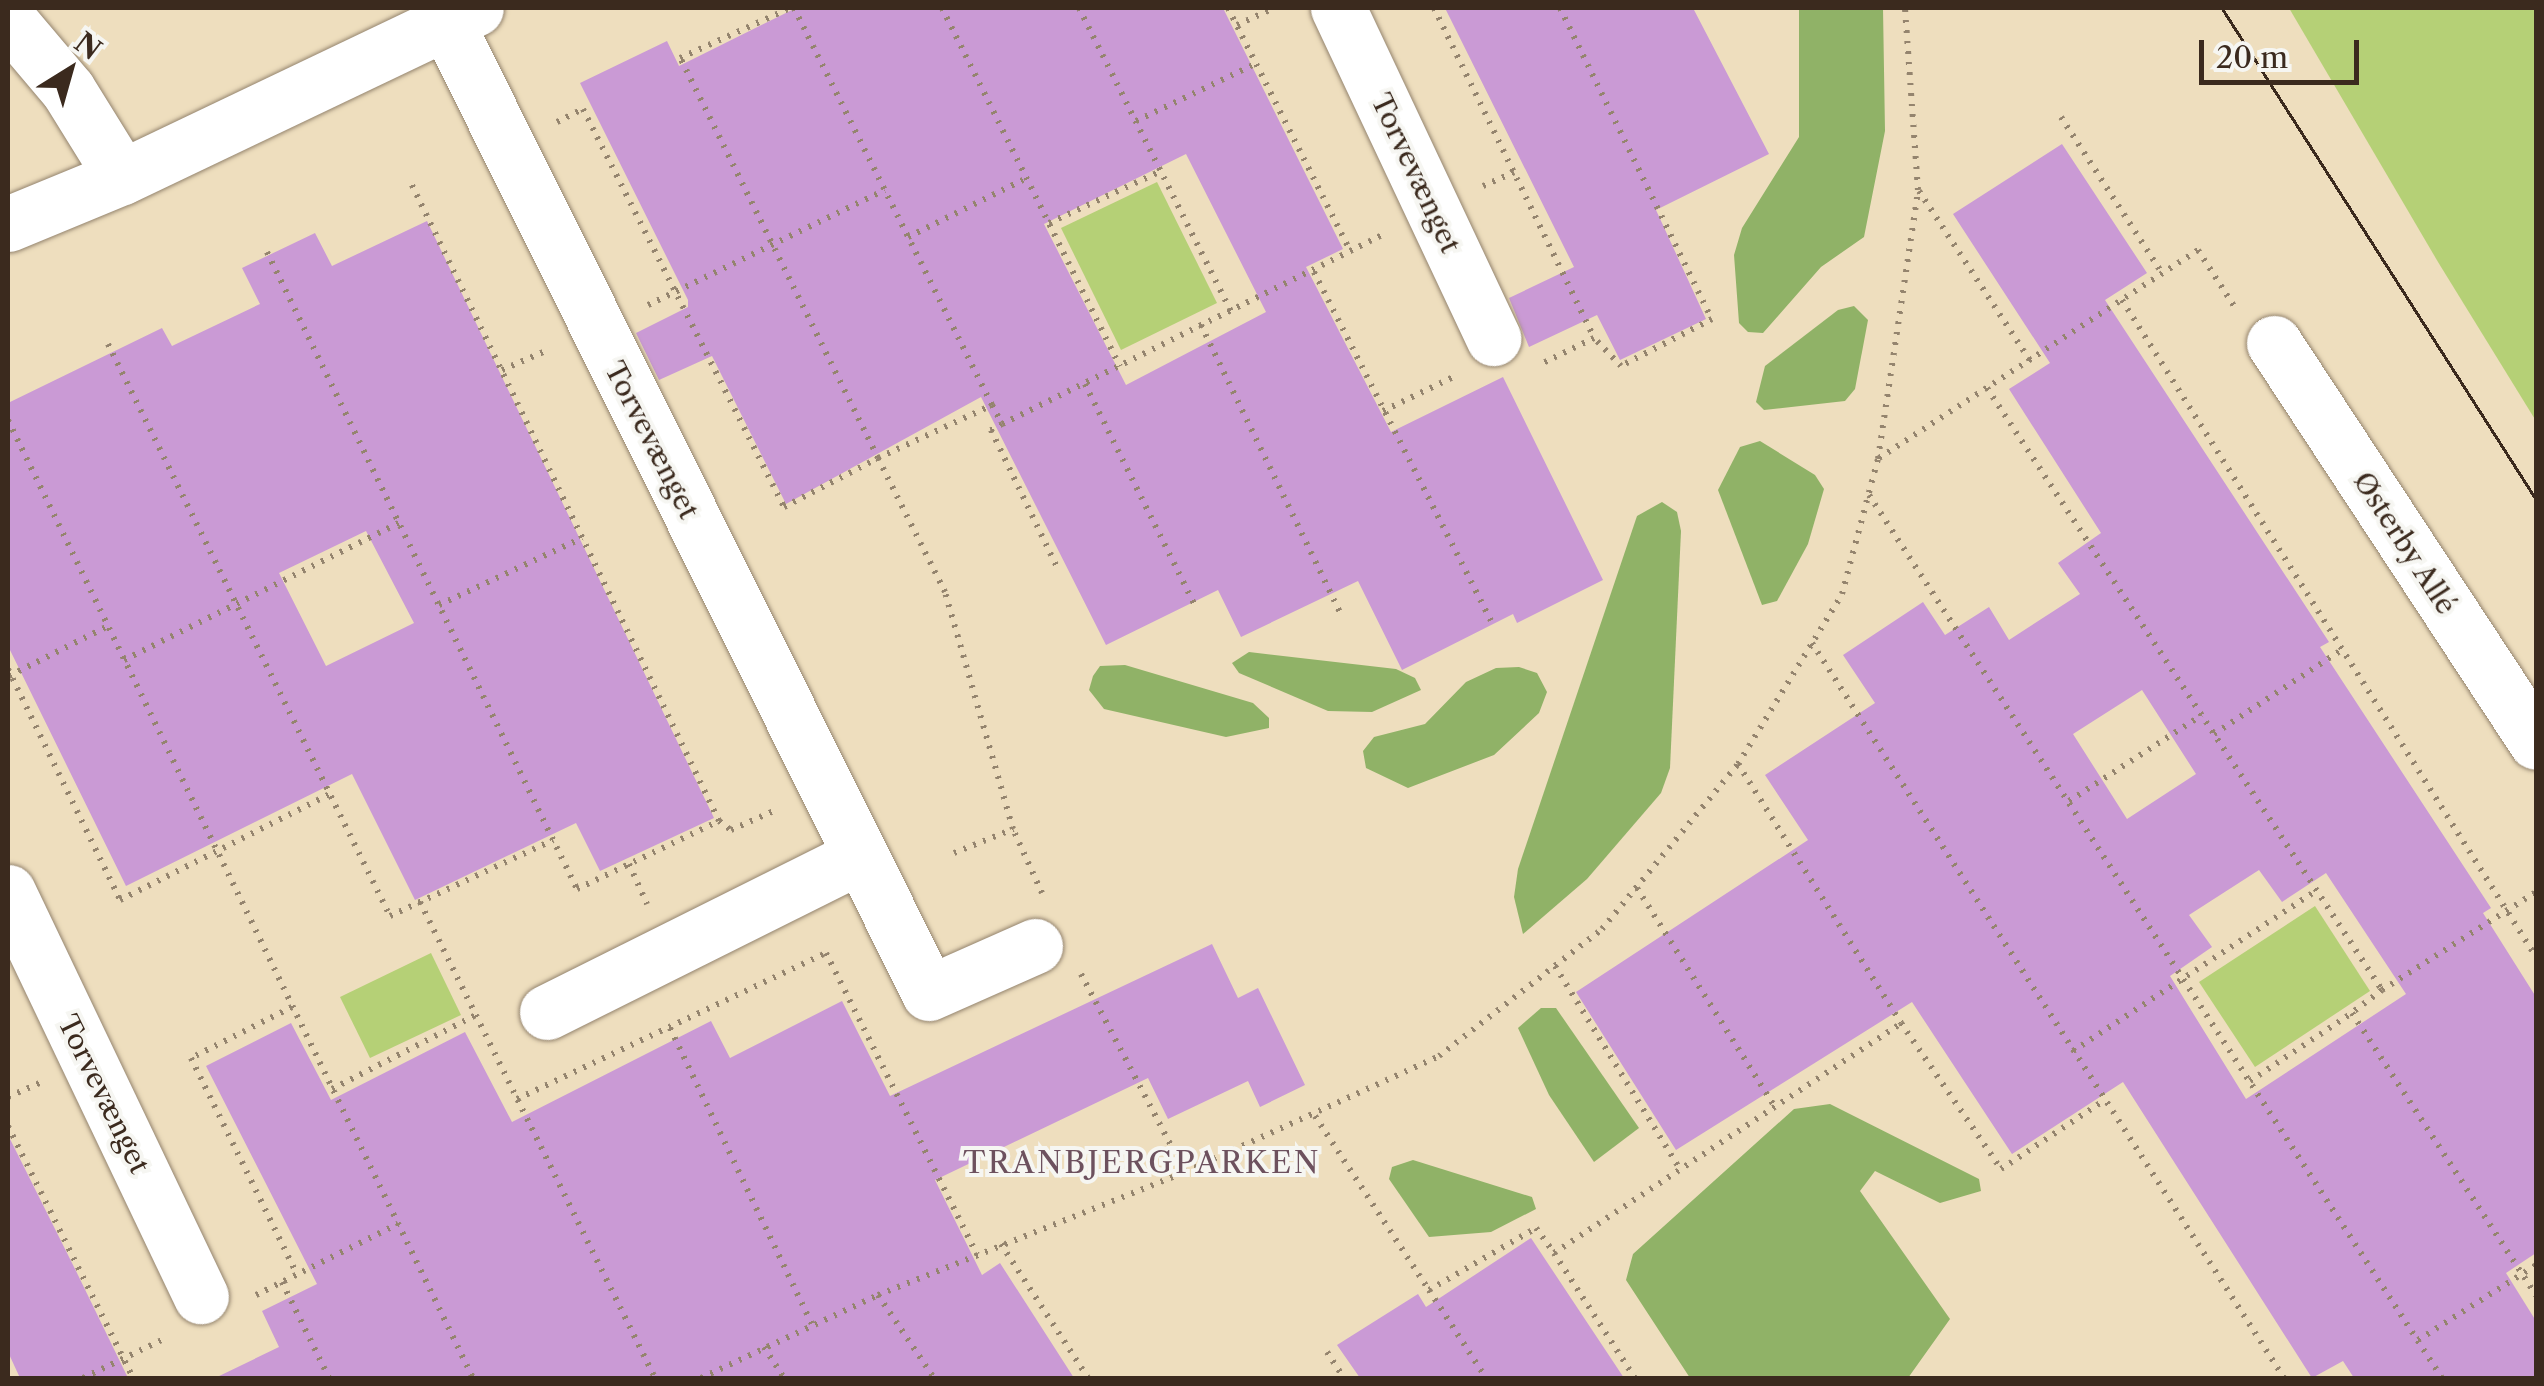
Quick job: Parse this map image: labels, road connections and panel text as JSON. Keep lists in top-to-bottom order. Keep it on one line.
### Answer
{"streets":{"street":["Torvevænget","Østerby Allé"]},"districts":["TRANBJERGPARKEN"],"scale_bar":"20 m","north":"top right"}
